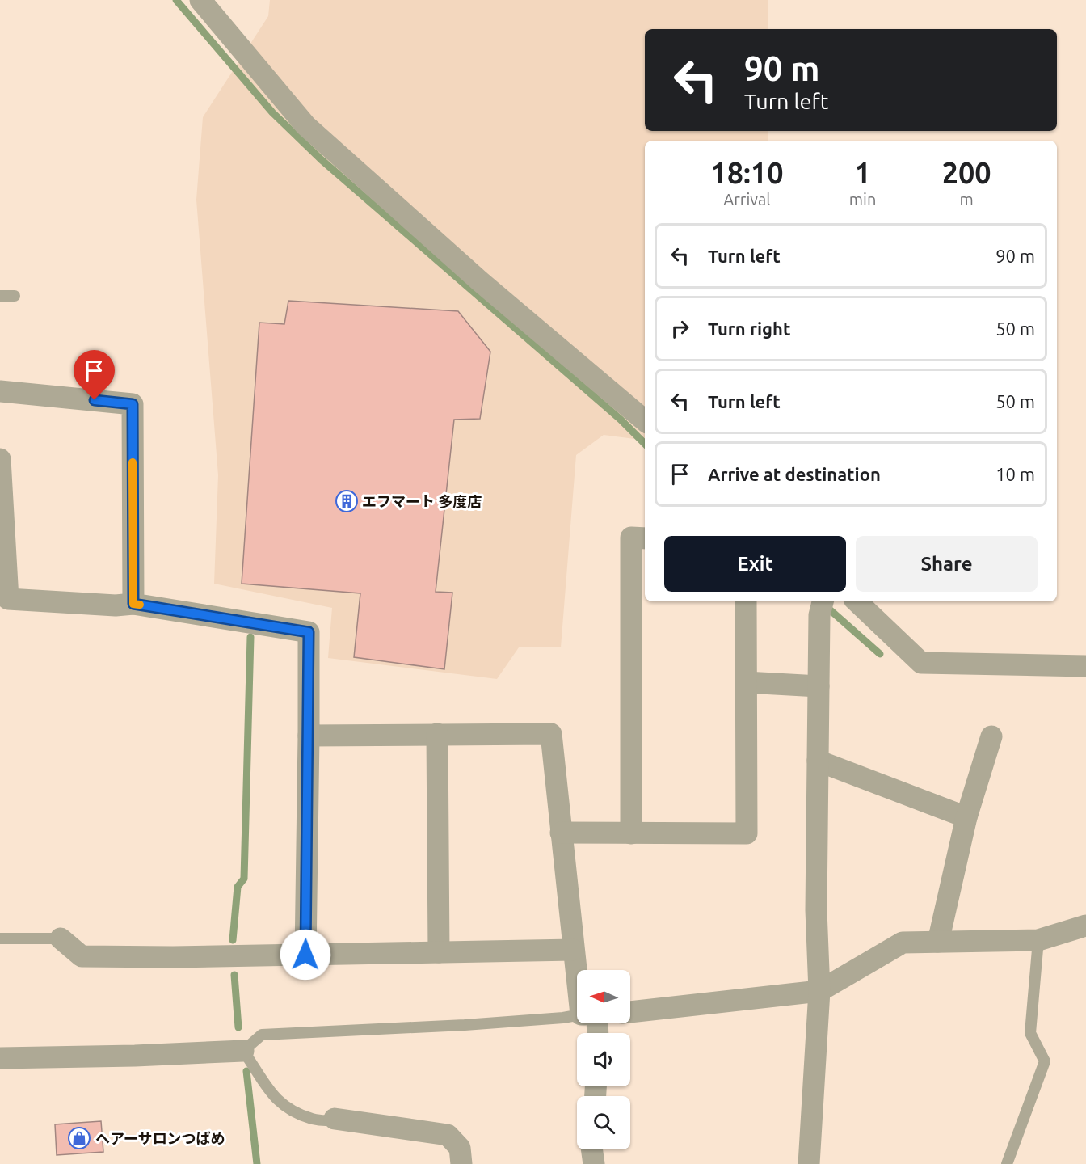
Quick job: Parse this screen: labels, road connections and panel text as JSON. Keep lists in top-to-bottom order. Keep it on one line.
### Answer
{"places":{"building":["エフマート 多度店"],"shop":["ヘアーサロンつばめ"]},"north":"left","page":{"turn":["90 m","Turn left"],"eta":["18:10","Arrival","1","min","200","m"],"list":[{"name":"Turn left","value":"90 m"},{"name":"Turn right","value":"50 m"},{"name":"Turn left","value":"50 m"},{"name":"Arrive at destination","value":"10 m"}],"buttons":["Exit","Share"]}}
